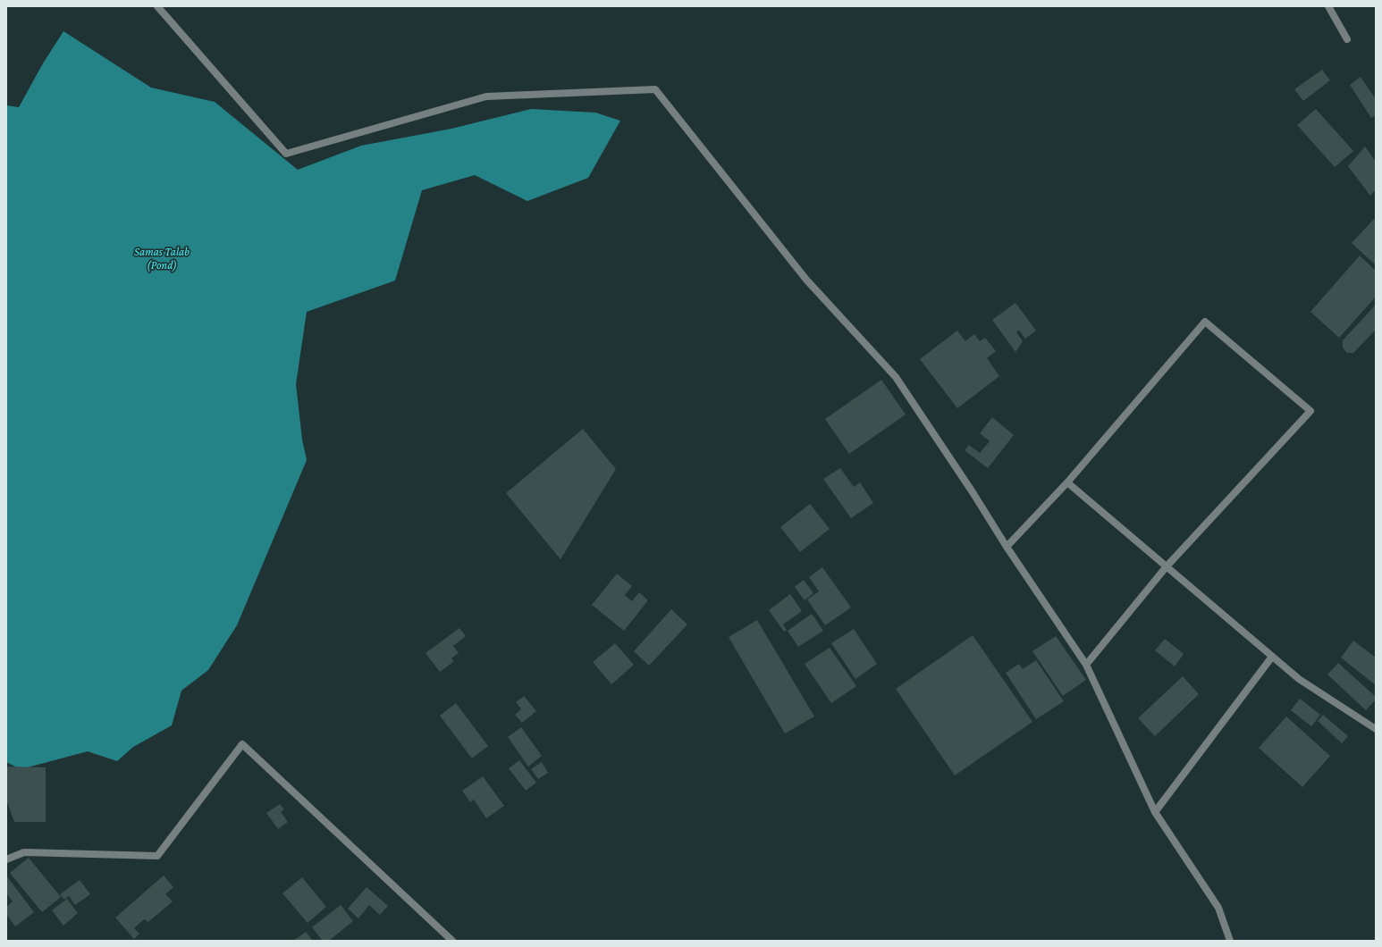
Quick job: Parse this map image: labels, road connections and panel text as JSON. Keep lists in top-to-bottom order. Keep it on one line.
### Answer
{"water":["Samas Talab (Pond)"]}
